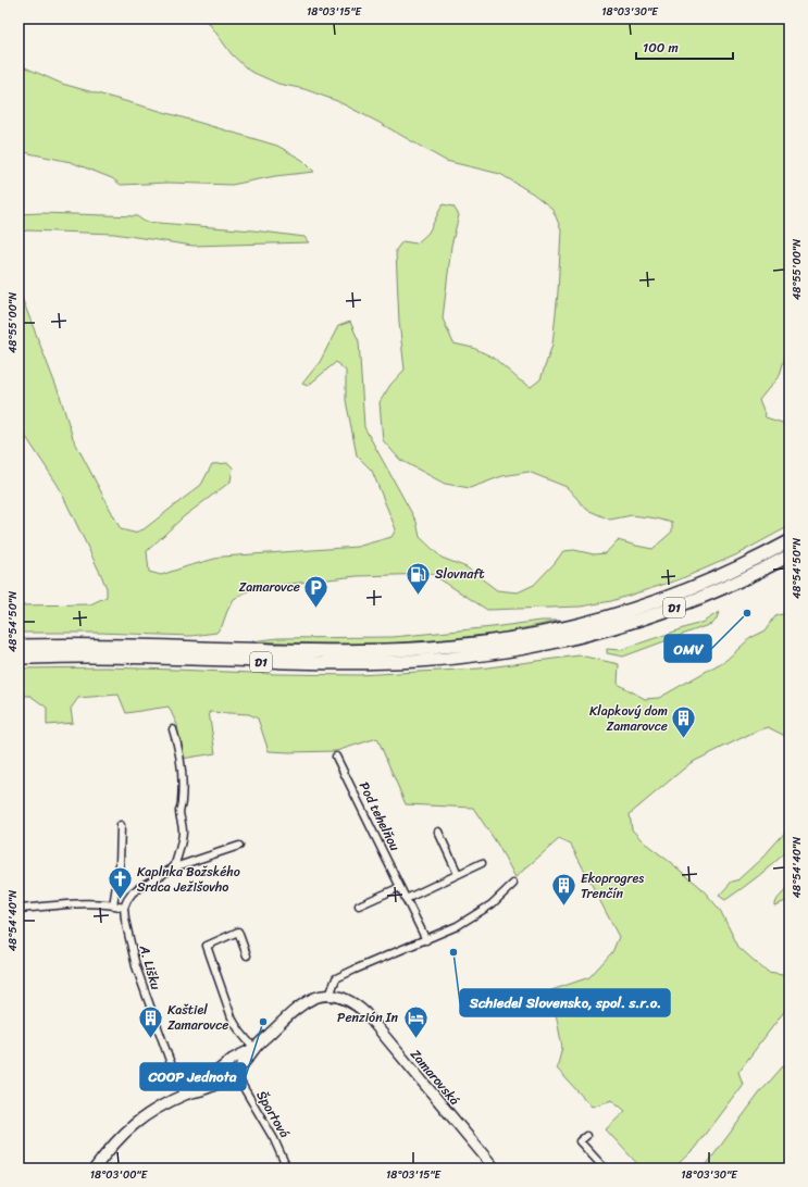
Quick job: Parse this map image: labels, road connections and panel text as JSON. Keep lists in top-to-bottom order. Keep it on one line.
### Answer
{"streets":{"highway":["D1"],"main road":["Zamarovská"],"street":["Pod tehelňou","A. Lišku","Športová"]},"places":{"fuel station":["Slovnaft"],"parking":["Zamarovce"],"other":["OMV","Schiedel Slovensko, spol. s.r.o.","COOP Jednota"],"building":["Klapkový dom Zamarovce","Ekoprogres Trenčín","Kaštiel Zamarovce"],"church":["Kaplnka Božského Srdca Ježišovho"],"hotel":["Penzión In"]},"scale_bar":"100 m","coordinates":["18°03'15\"E","18°03'30\"E","48°55'00\"N","48°54'50\"N","48°54'40\"N","18°03'00\"E"]}
